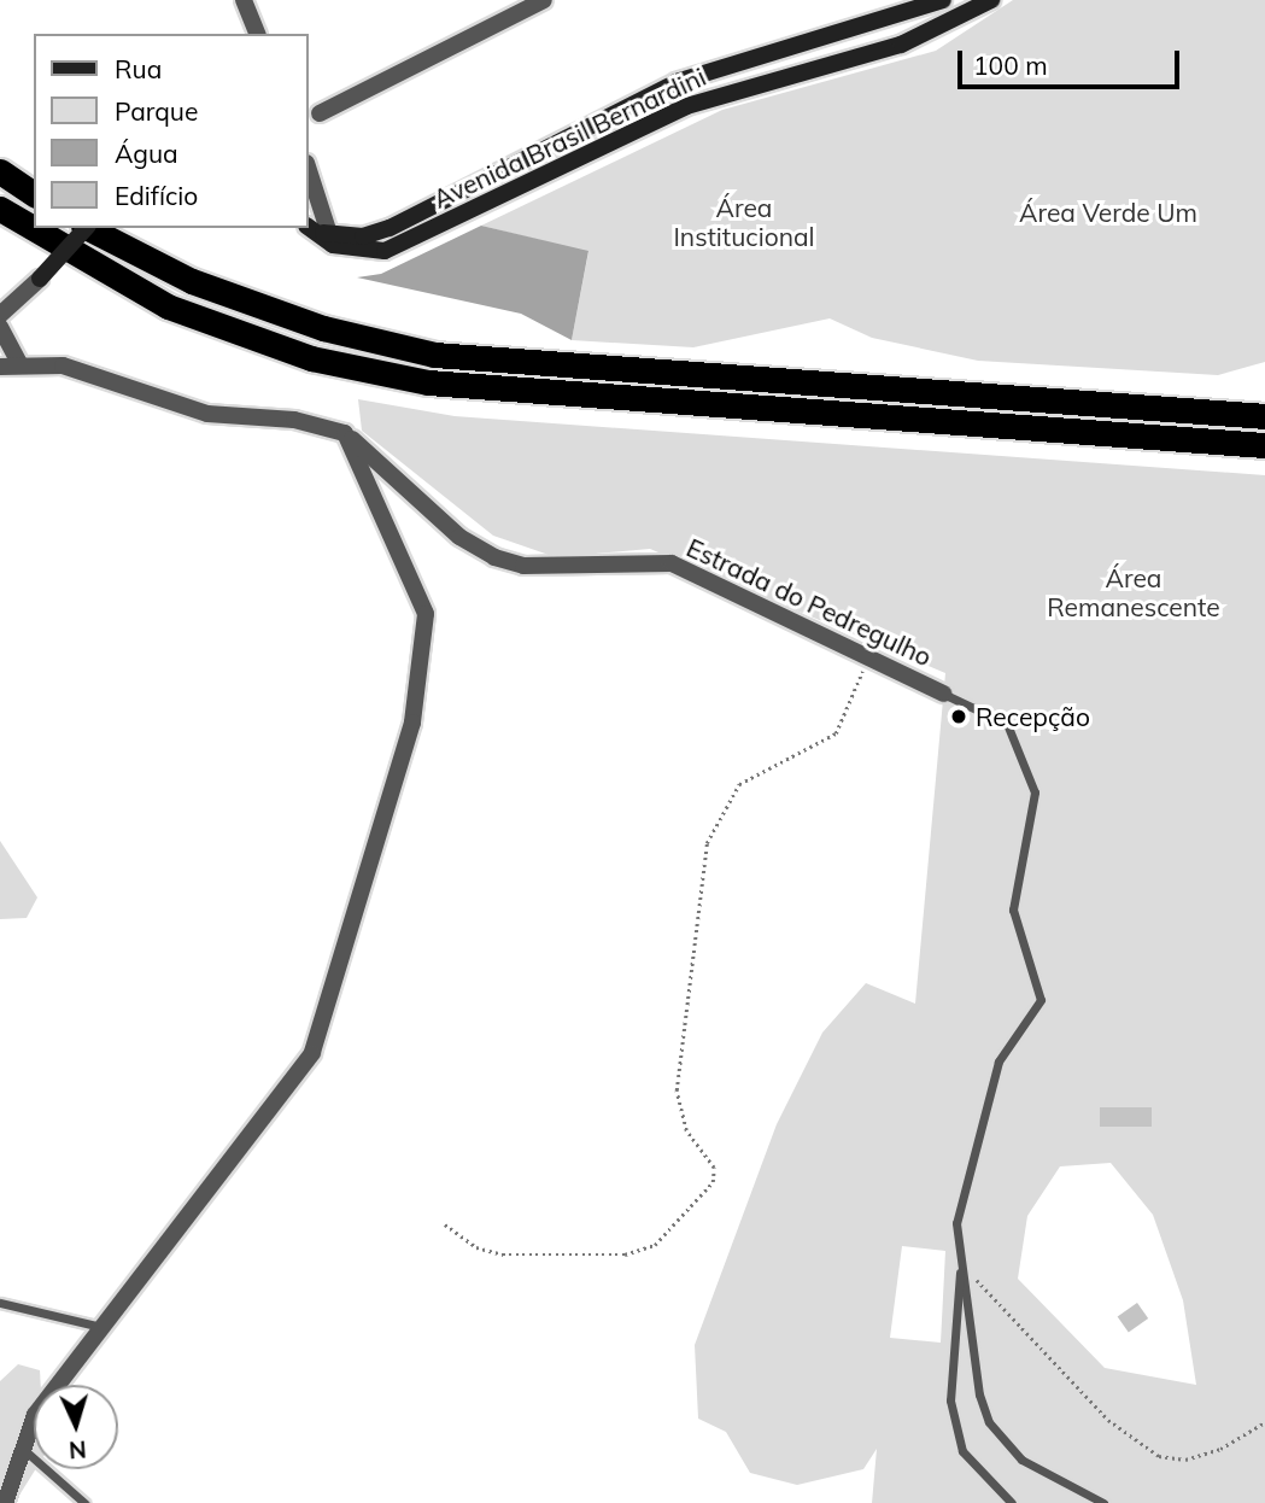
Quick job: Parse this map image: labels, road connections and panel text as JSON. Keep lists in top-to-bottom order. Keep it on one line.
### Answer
{"streets":{"street":["Avenida Brasil Bernardini","Estrada do Pedregulho"]},"parks":["Área Institucional","Área Verde Um","Área Remanescente"],"places":["Recepção"],"legend":["Rua","Parque","Água","Edifício"],"scale_bar":"100 m","north":"bottom"}
